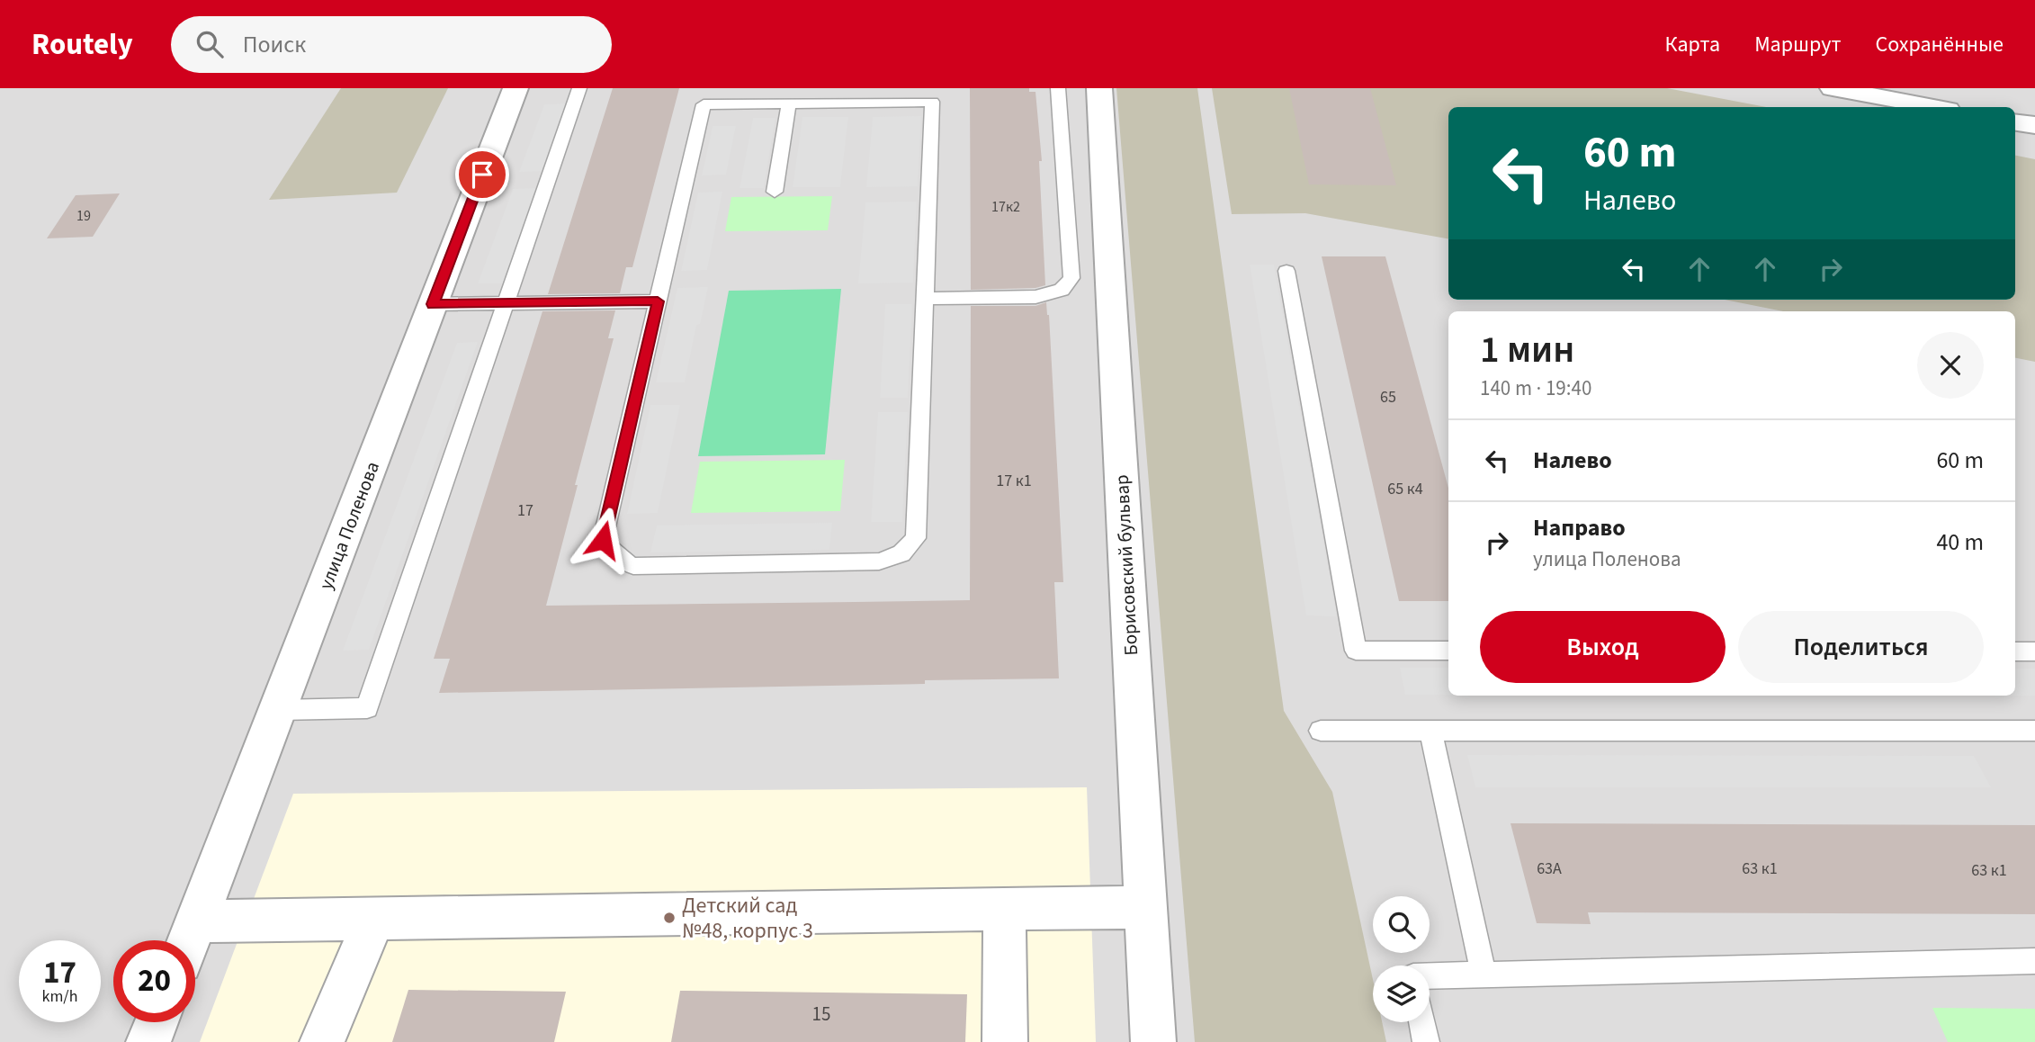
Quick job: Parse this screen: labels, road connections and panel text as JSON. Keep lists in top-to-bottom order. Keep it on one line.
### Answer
{"streets":{"street":["улица Поленова","Борисовский бульвар"]},"places":["Детский сад №48, корпус 3"],"house_numbers":["17к2","19","65","17 к1","65 к4","17","63А","63 к1","63 к1","15"],"page":{"header":"Routely","search":"Поиск","nav":["Карта","Маршрут","Сохранённые"],"turn":["60 m","Налево"],"heading":["1 мин","140 m · 19:40"],"list":[{"name":"Налево","value":"60 m"},{"name":"Направо","note":"улица Поленова","value":"40 m"}],"buttons":["Выход","Поделиться"],"speed":"17 km/h","limit":"20"}}
